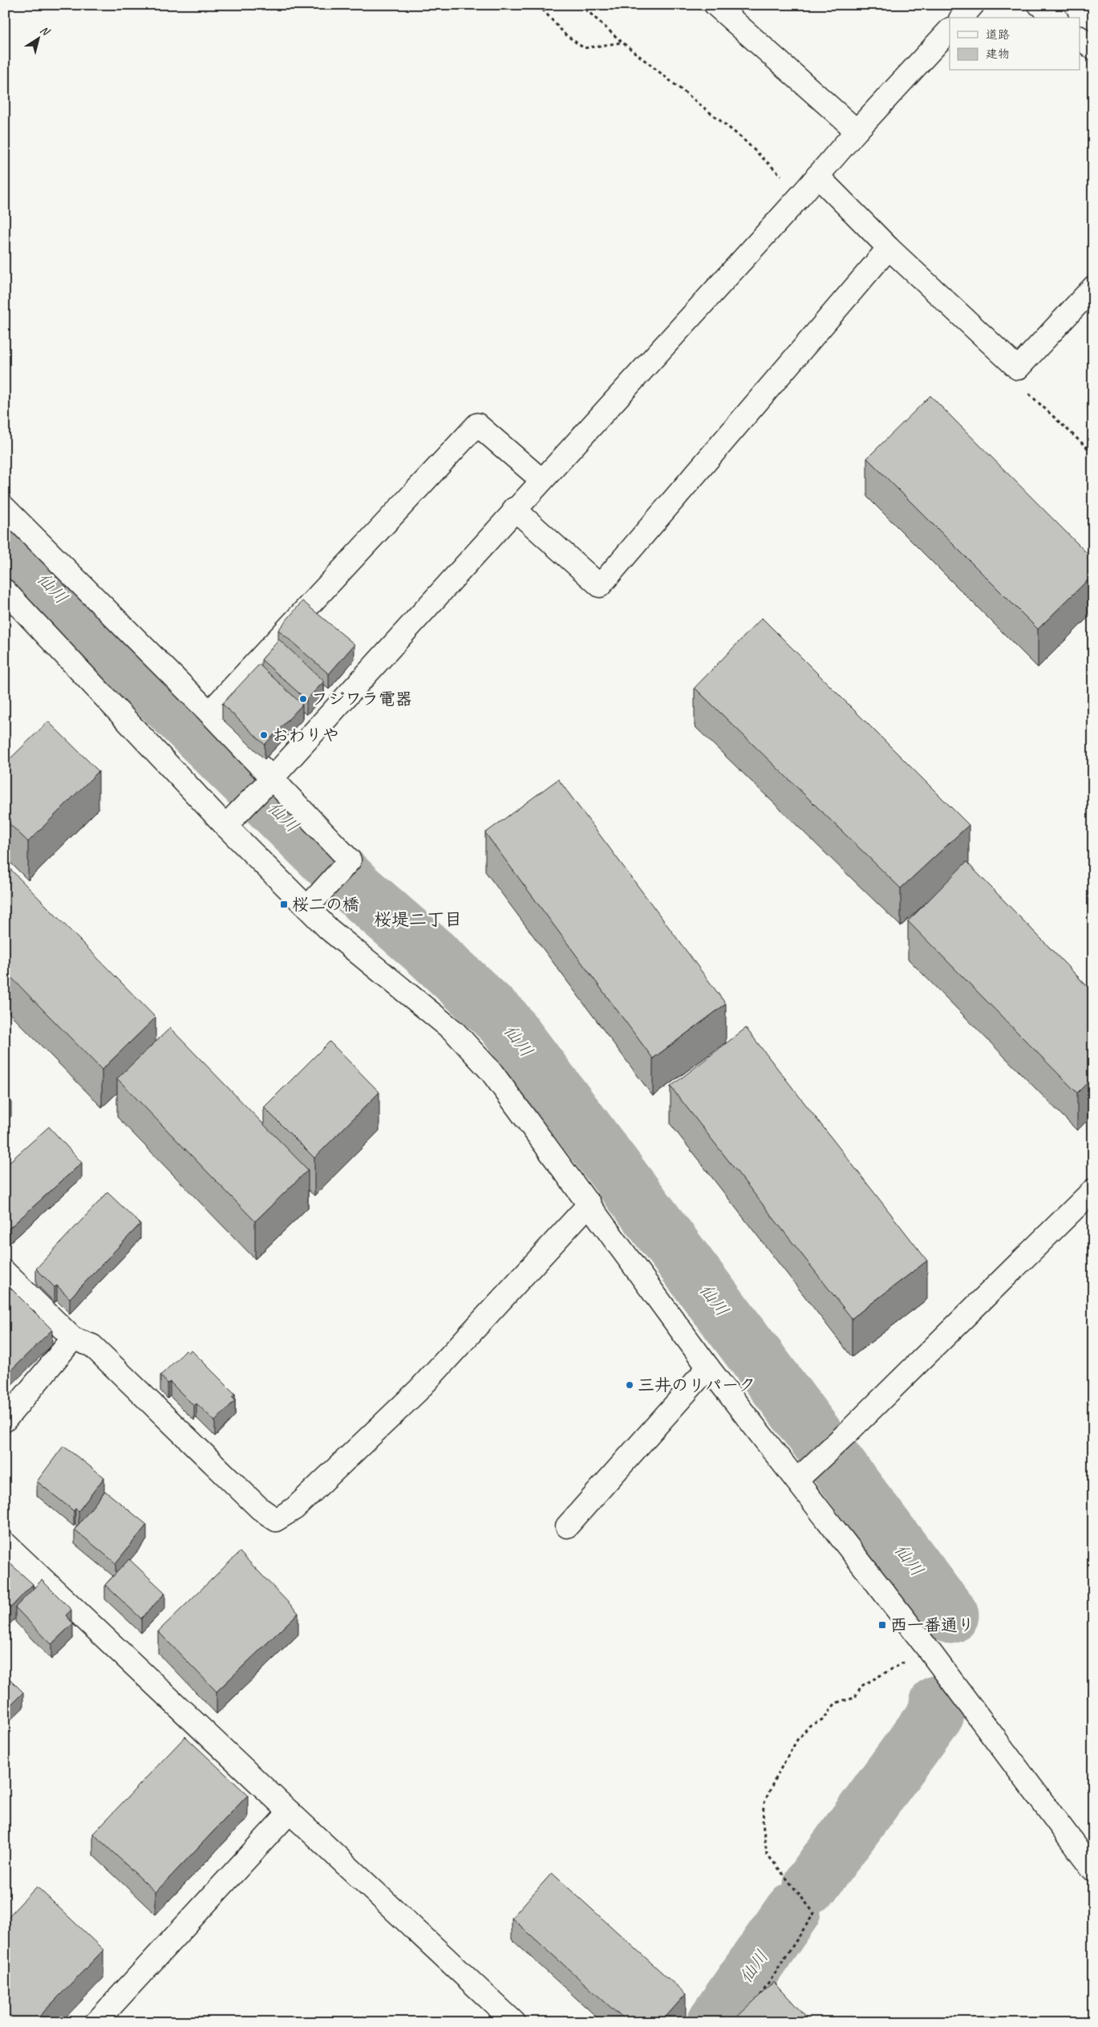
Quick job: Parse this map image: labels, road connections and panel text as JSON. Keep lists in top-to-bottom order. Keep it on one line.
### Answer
{"districts":["桜堤二丁目"],"water":["仙川"],"places":{"other":["フジワラ電器","おわりや","三井のリパーク"],"transit":["桜二の橋","西一番通り"]},"legend":["道路","建物"],"north":"top right"}
